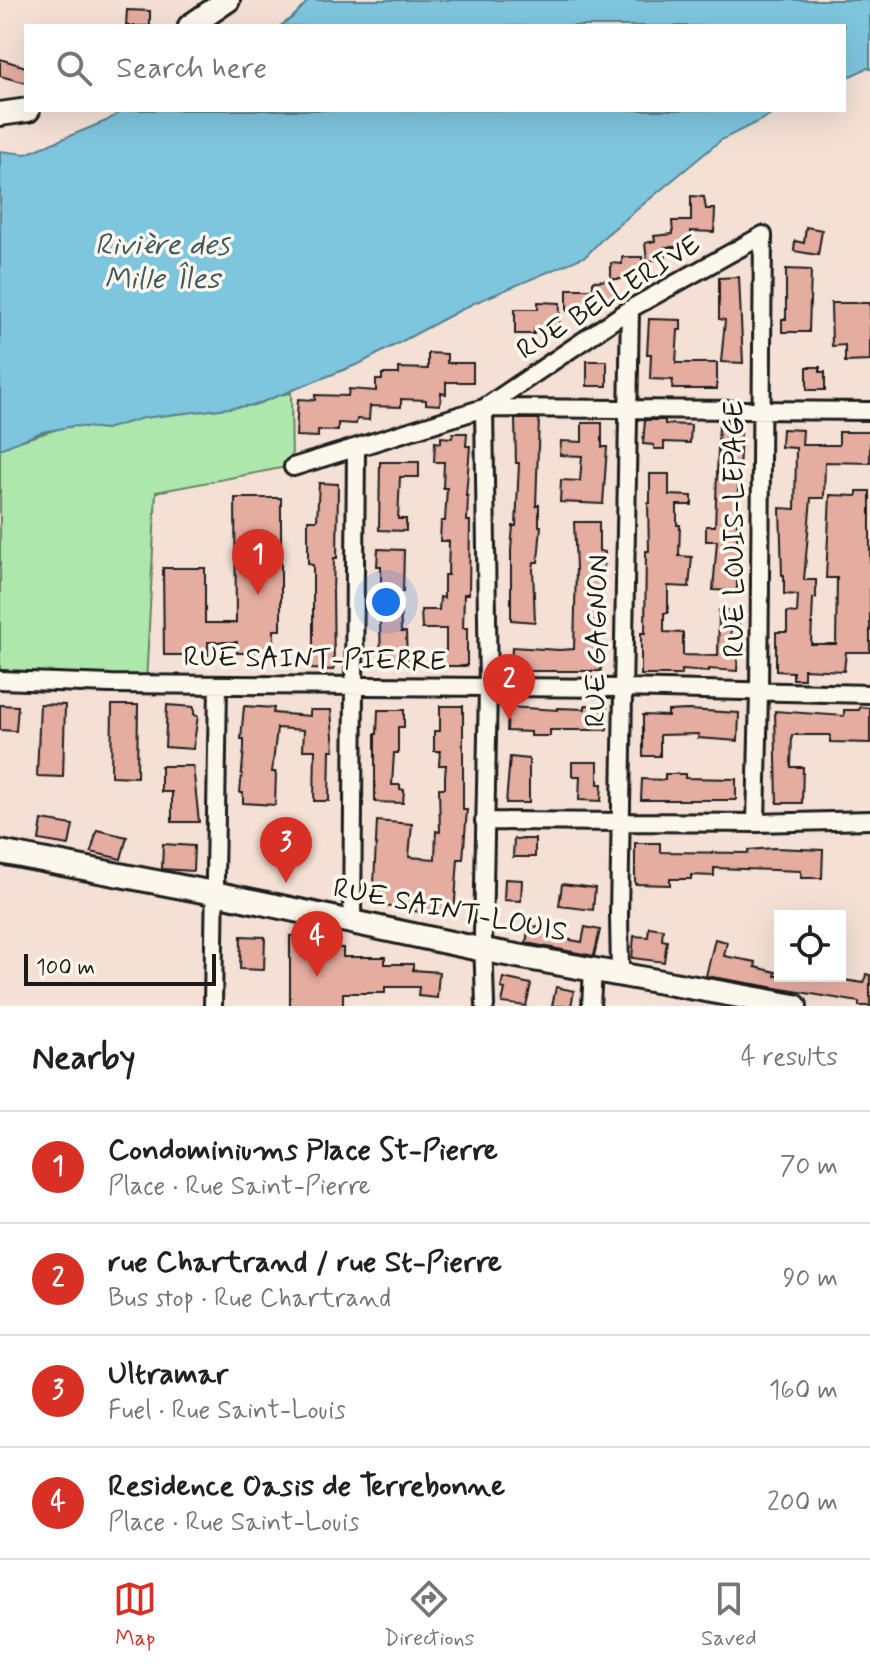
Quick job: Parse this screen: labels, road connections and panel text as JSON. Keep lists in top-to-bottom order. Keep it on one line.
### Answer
{"streets":{"main road":["RUE SAINT-LOUIS"],"street":["RUE BELLERIVE","RUE LOUIS-LEPAGE","RUE GAGNON","RUE SAINT-PIERRE"]},"crossings":[["RUE BELLERIVE","RUE LOUIS-LEPAGE"],["RUE BELLERIVE","RUE GAGNON"],["RUE LOUIS-LEPAGE","RUE SAINT-PIERRE"],["RUE GAGNON","RUE SAINT-PIERRE"],["RUE GAGNON","RUE SAINT-LOUIS"]],"water":["Rivière des Mille Îles"],"scale_bar":"100 m","page":{"search":"Search here","pins":["1","2","3","4"],"scale":"100 m","heading":["Nearby","4 results"],"list":[{"mark":"1","name":"Condominiums Place St-Pierre","note":"Place · Rue Saint-Pierre","value":"70 m"},{"mark":"2","name":"rue Chartrand / rue St-Pierre","note":"Bus stop · Rue Chartrand","value":"90 m"},{"mark":"3","name":"Ultramar","note":"Fuel · Rue Saint-Louis","value":"160 m"},{"mark":"4","name":"Residence Oasis de Terrebonne","note":"Place · Rue Saint-Louis","value":"200 m"}],"nav":["Map","Directions","Saved"]}}
